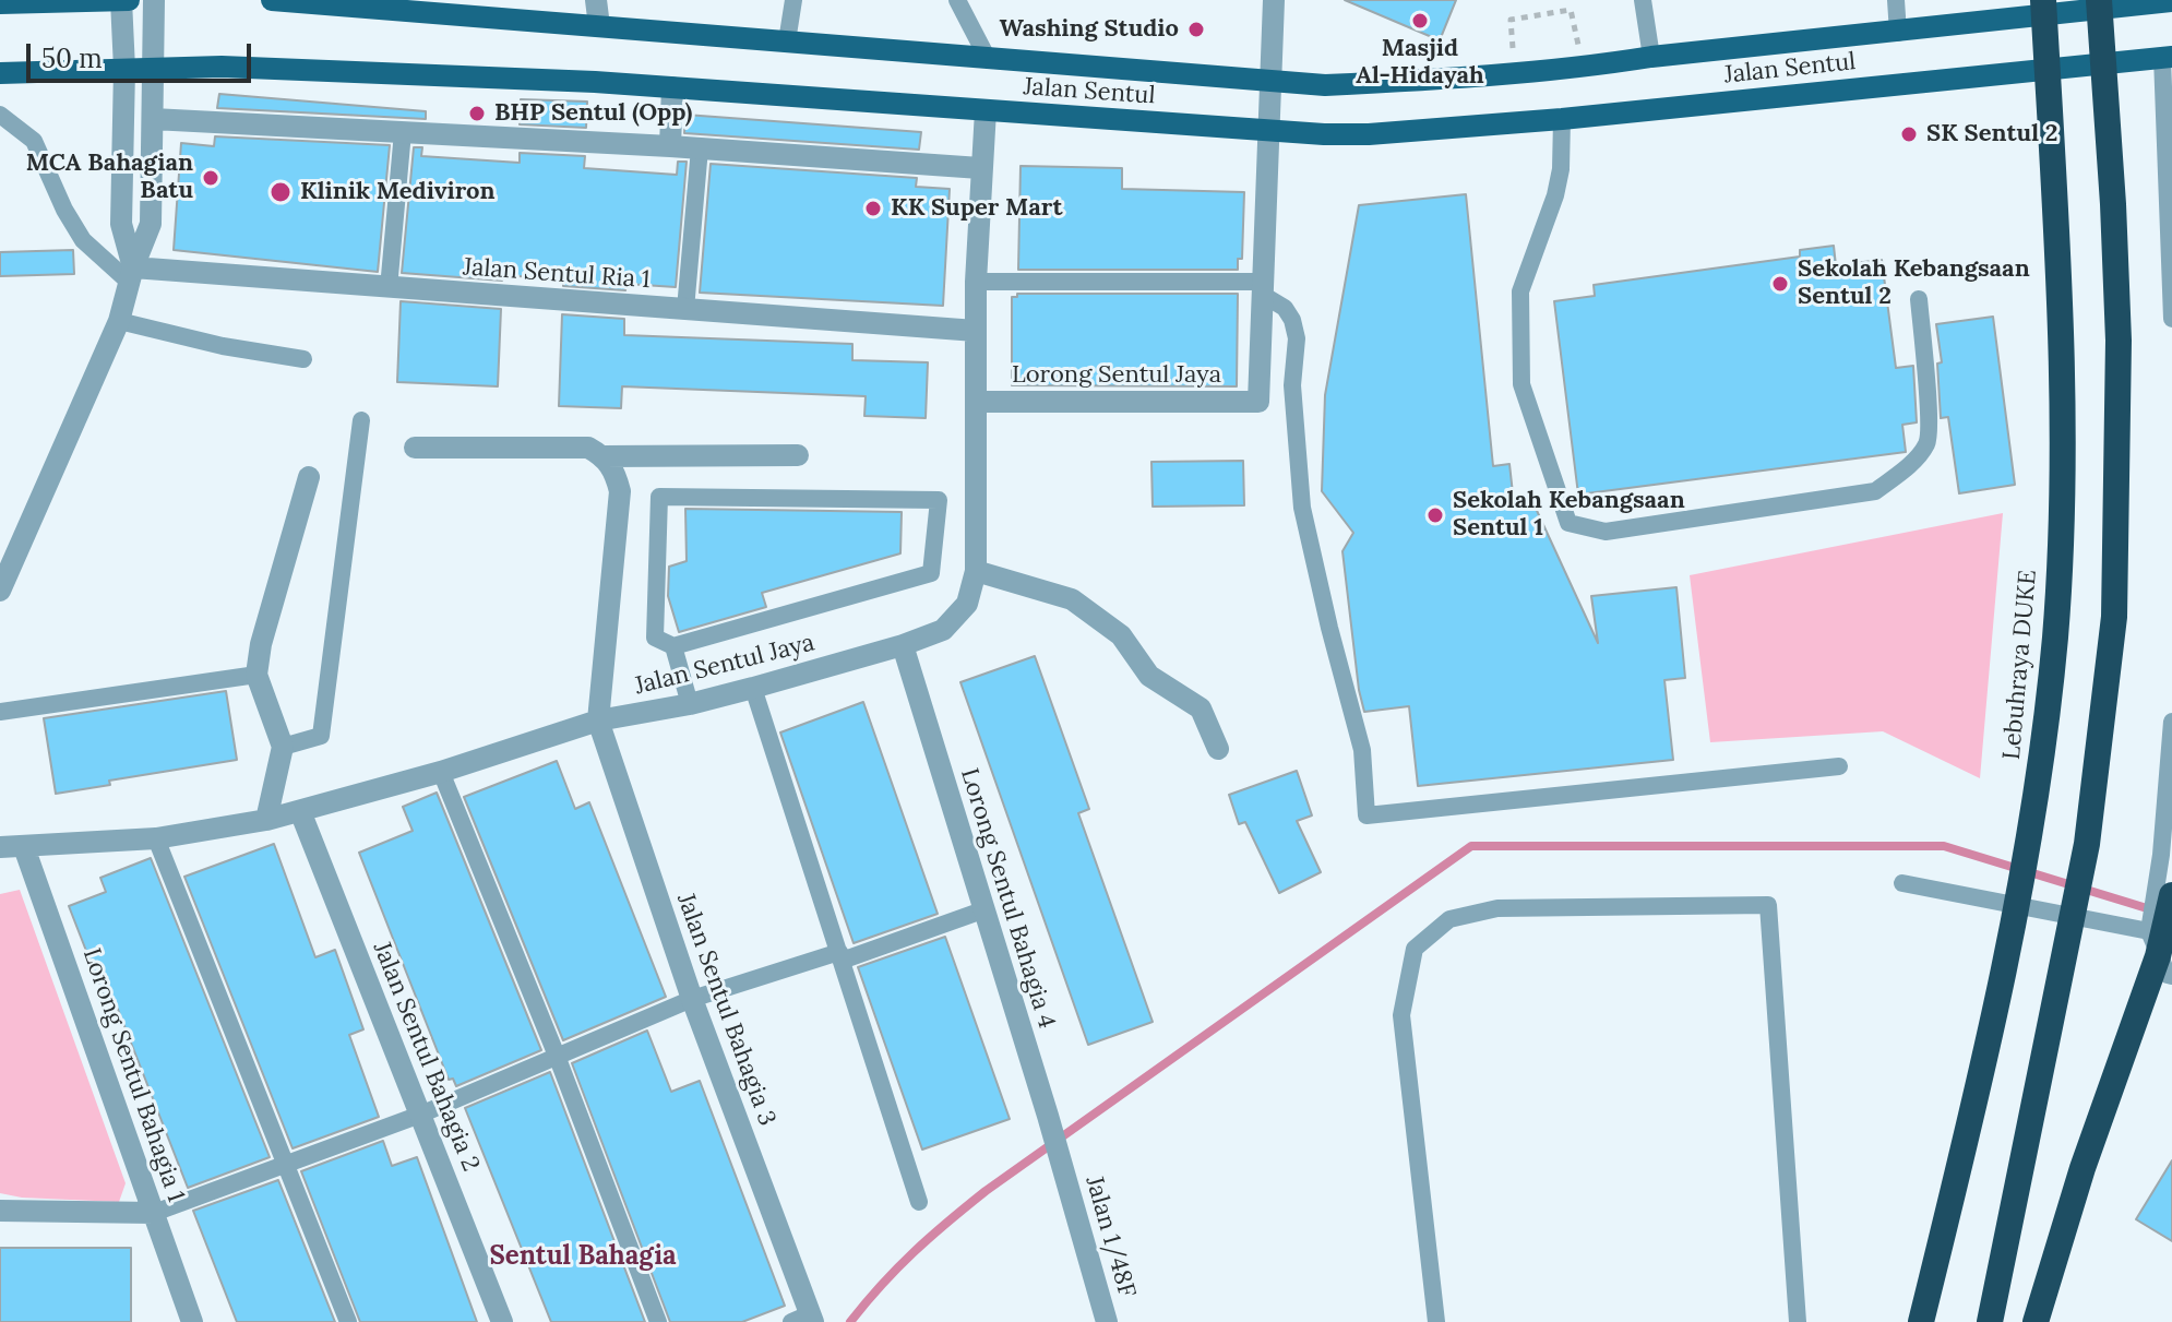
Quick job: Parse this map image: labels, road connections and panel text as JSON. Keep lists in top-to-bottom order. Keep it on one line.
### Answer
{"streets":{"highway":["Lebuhraya DUKE"],"main road":["Jalan Sentul"],"street":["Jalan Sentul Ria 1","Lorong Sentul Jaya","Jalan Sentul Jaya","Lorong Sentul Bahagia 4","Jalan Sentul Bahagia 3","Jalan Sentul Bahagia 2","Lorong Sentul Bahagia 1","Jalan 1/48F"]},"crossings":[["Jalan Sentul","Jalan Sentul Jaya"],["Jalan Sentul Ria 1","Jalan Sentul Jaya"],["Lorong Sentul Jaya","Jalan Sentul Jaya"],["Jalan Sentul Jaya","Lorong Sentul Bahagia 4"],["Jalan Sentul Jaya","Jalan Sentul Bahagia 3"],["Jalan Sentul Jaya","Jalan Sentul Bahagia 2"],["Jalan Sentul Jaya","Lorong Sentul Bahagia 1"],["Lorong Sentul Bahagia 4","Jalan 1/48F"]],"districts":["Sentul Bahagia"],"places":["Masjid Al-Hidayah","Washing Studio","BHP Sentul (Opp)","SK Sentul 2","MCA Bahagian Batu","Klinik Mediviron","KK Super Mart","Sekolah Kebangsaan Sentul 2","Sekolah Kebangsaan Sentul 1"],"scale_bar":"50 m"}
